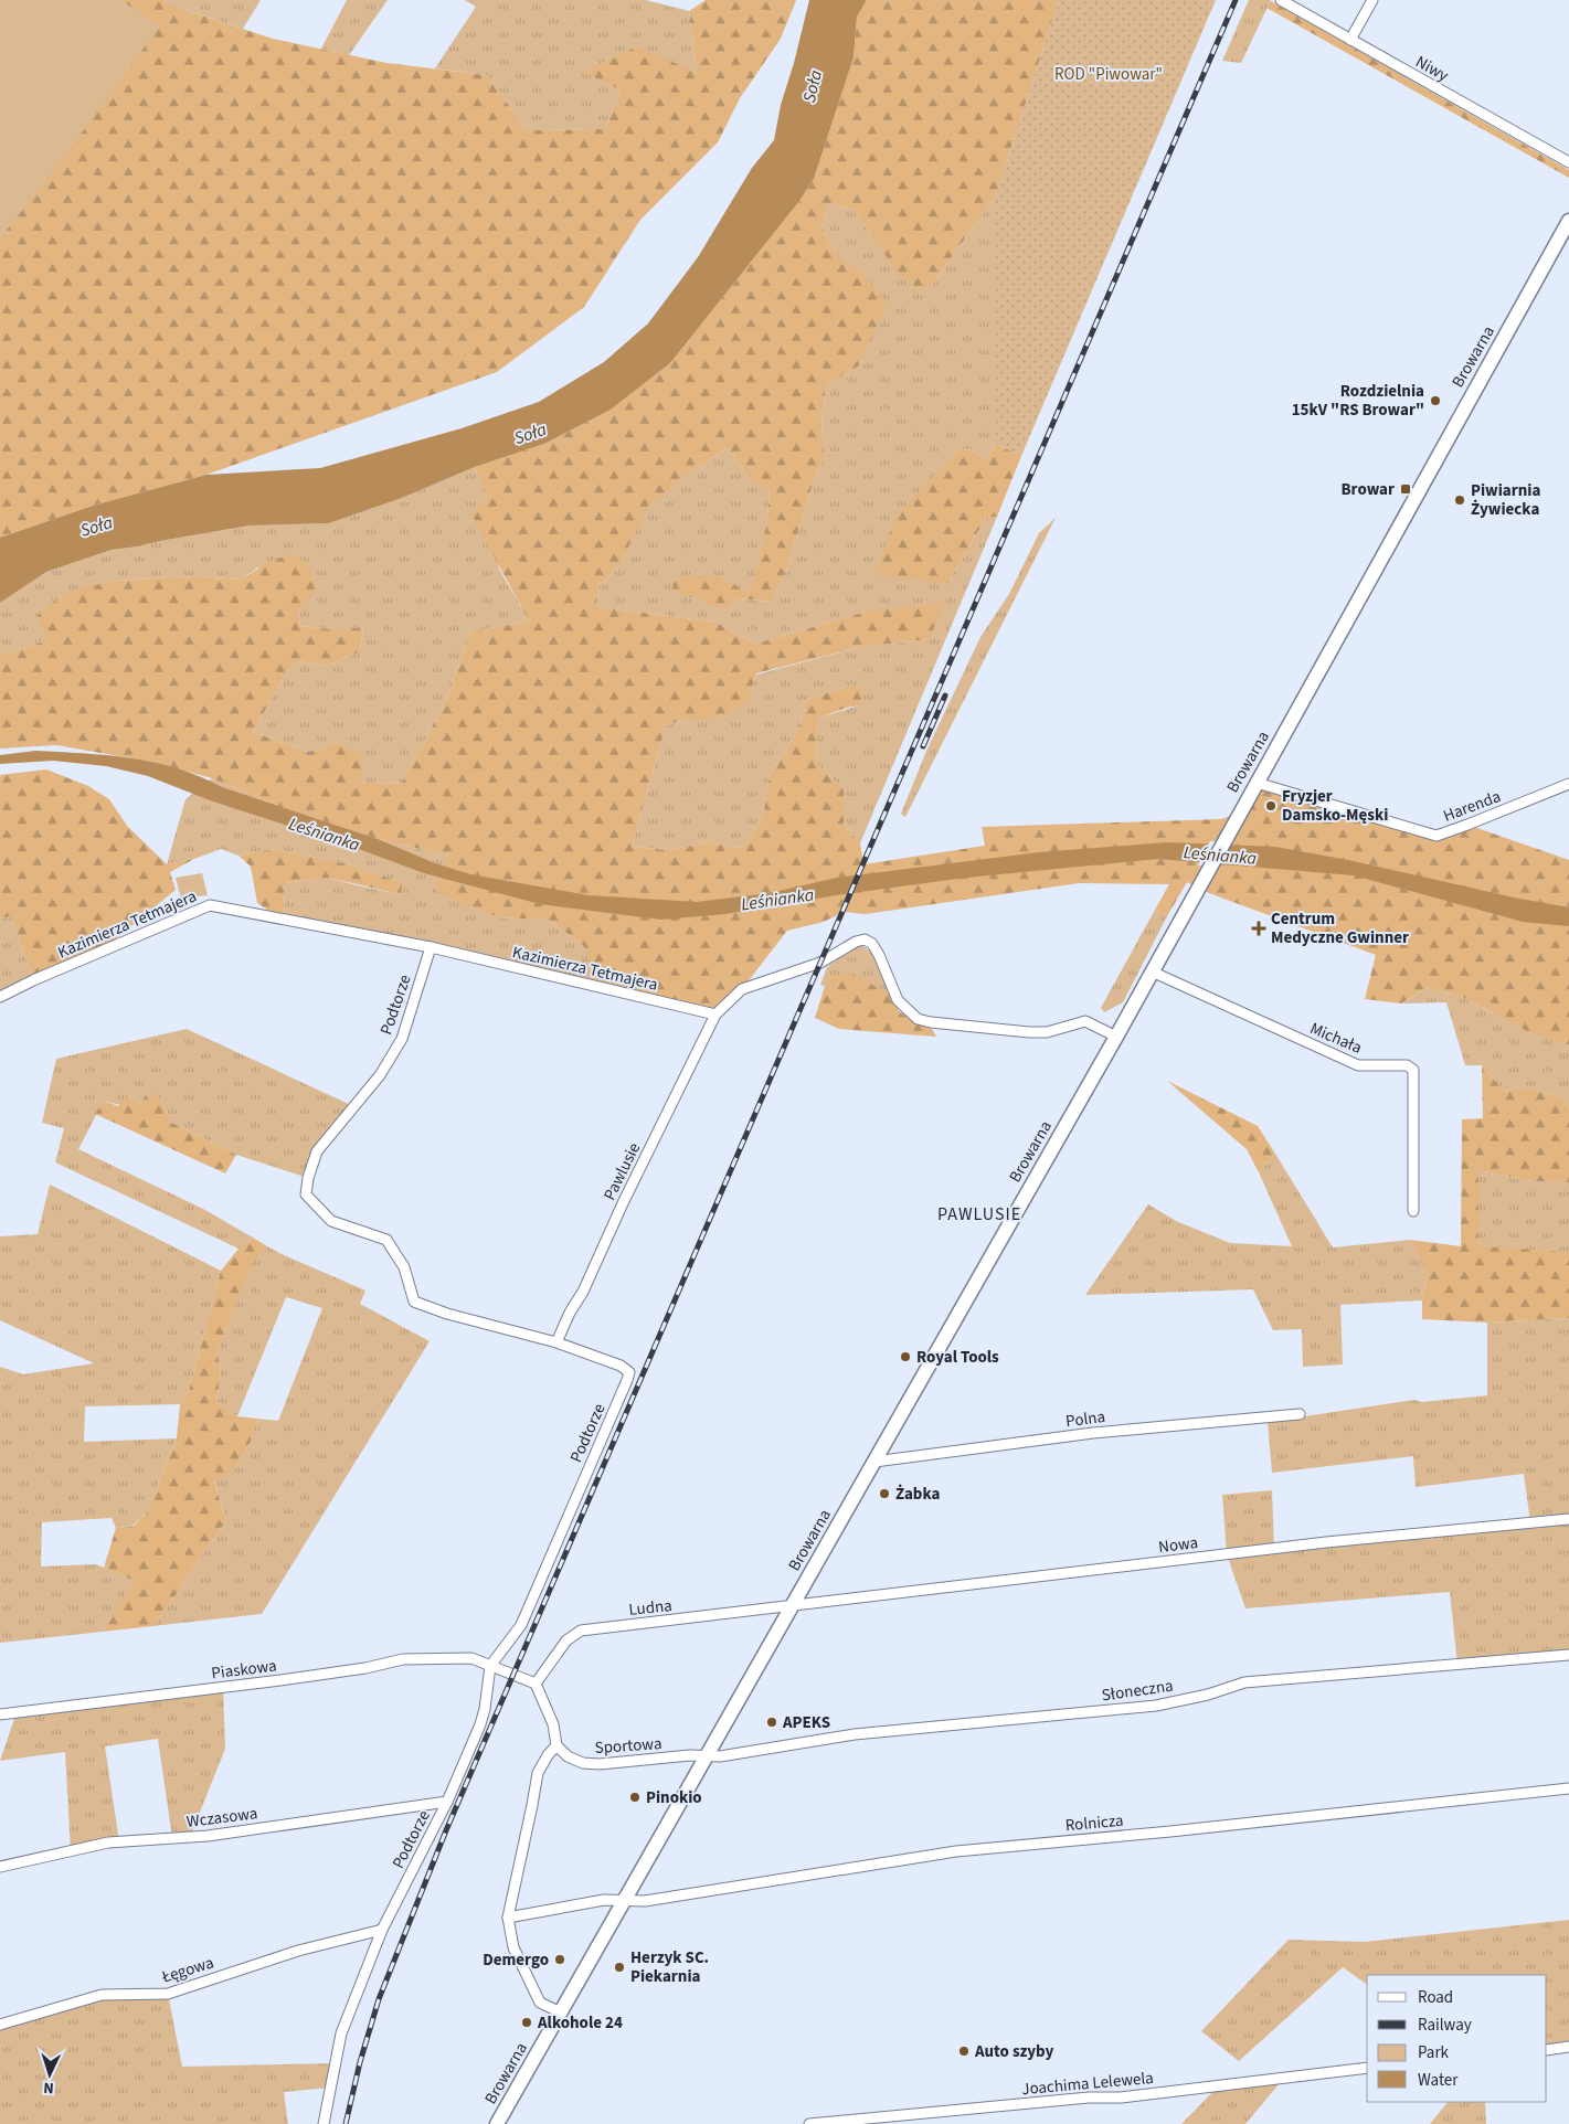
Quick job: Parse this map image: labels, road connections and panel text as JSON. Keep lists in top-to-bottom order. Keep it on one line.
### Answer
{"streets":{"street":["Niwy","Browarna","Harenda","Kazimierza Tetmajera","Podtorze","Michała","Pawlusie","Polna","Nowa","Ludna","Piaskowa","Słoneczna","Sportowa","Wczasowa","Rolnicza","Łęgowa","Joachima Lelewela"]},"crossings":[["Browarna","Harenda"],["Browarna","Michała"],["Browarna","Polna"],["Browarna","Nowa"],["Browarna","Ludna"],["Browarna","Słoneczna"],["Browarna","Sportowa"],["Browarna","Rolnicza"],["Kazimierza Tetmajera","Podtorze"],["Kazimierza Tetmajera","Pawlusie"],["Podtorze","Pawlusie"],["Podtorze","Piaskowa"],["Podtorze","Wczasowa"],["Podtorze","Łęgowa"],["Nowa","Ludna"],["Słoneczna","Sportowa"]],"districts":["PAWLUSIE"],"water":["Soła","Leśnianka"],"parks":["ROD \"Piwowar\""],"places":{"other":["Rozdzielnia 15kV \"RS Browar\"","Piwiarnia Żywiecka","Fryzjer Damsko-Męski","Royal Tools","Żabka","APEKS","Pinokio","Demergo","Herzyk SC. Piekarnia","Alkohole 24","Auto szyby"],"transit":["Browar"],"health":["Centrum Medyczne Gwinner"]},"legend":["Road","Railway","Park","Water"],"north":"bottom"}
